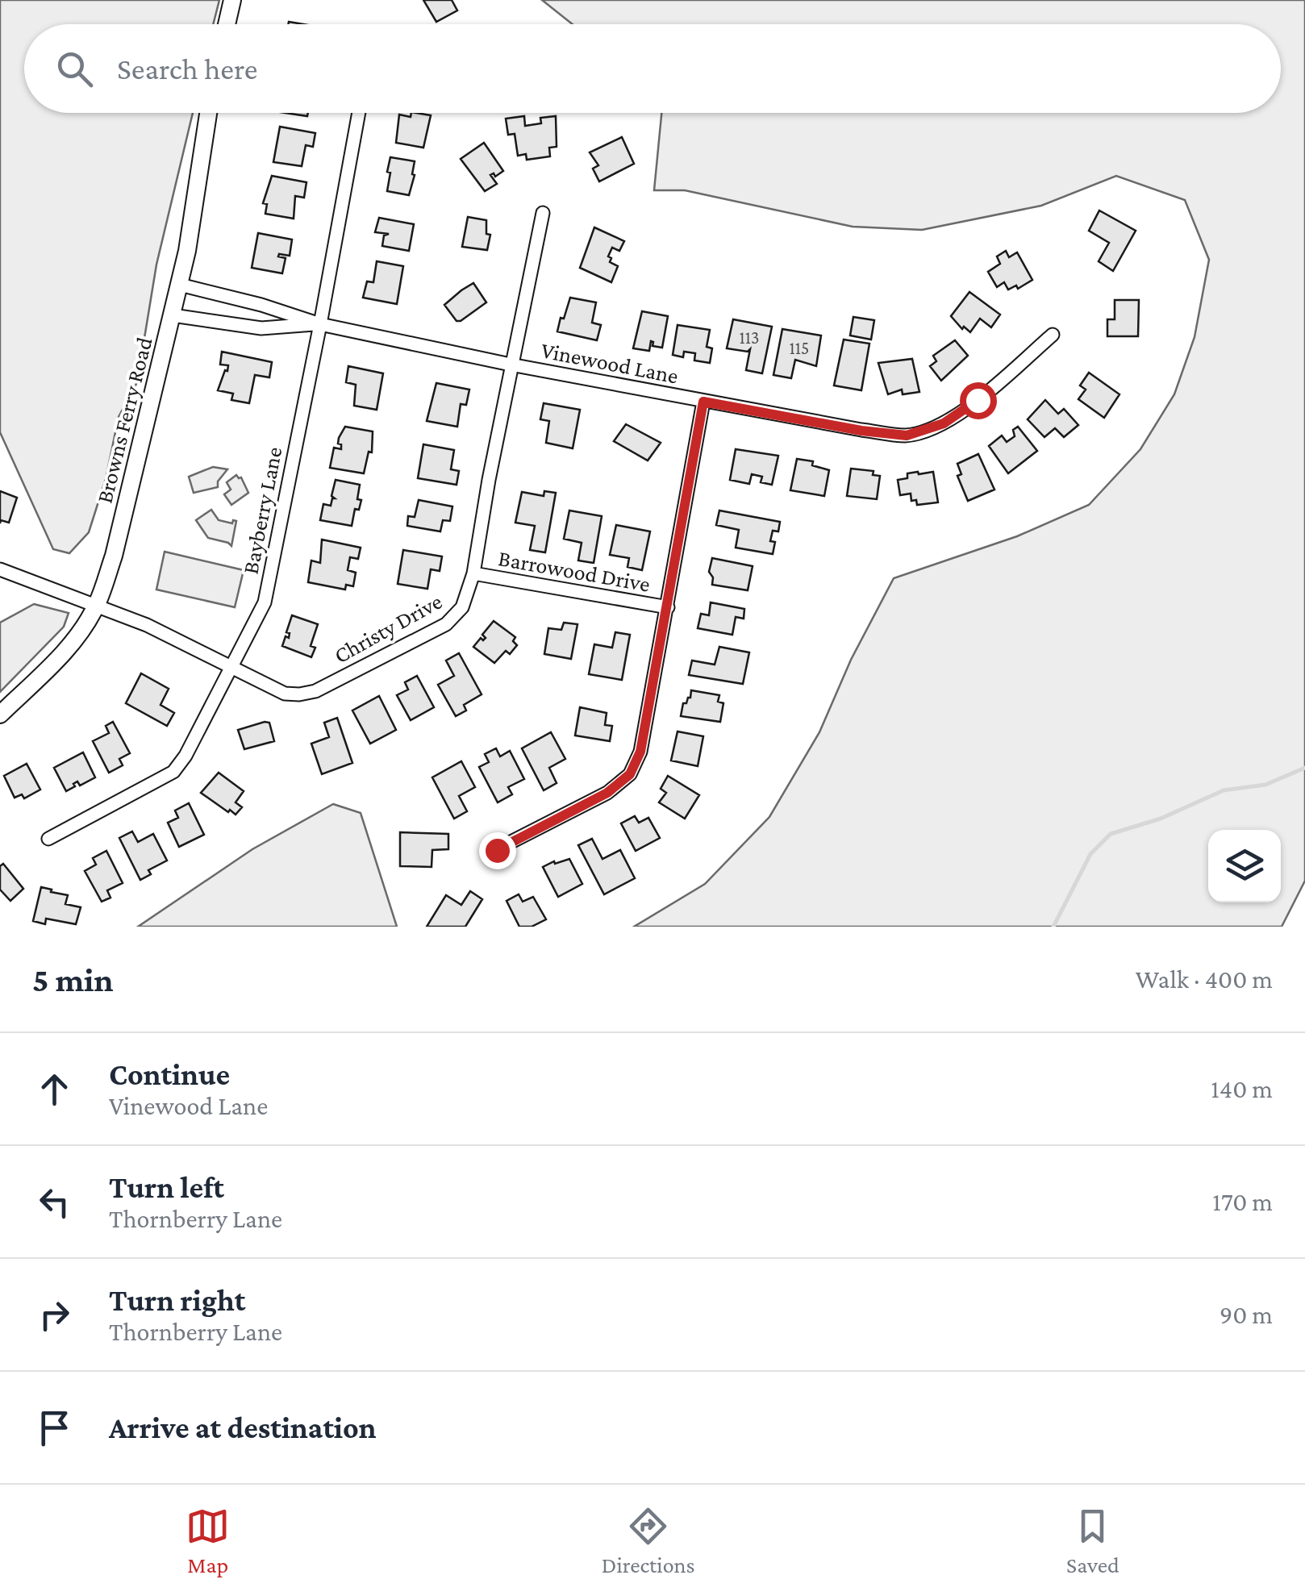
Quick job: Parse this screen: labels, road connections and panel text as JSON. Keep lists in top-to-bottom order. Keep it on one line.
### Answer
{"streets":{"street":["Vinewood Lane","Browns Ferry Road","Bayberry Lane","Barrowood Drive","Christy Drive"]},"crossings":[["Vinewood Lane","Browns Ferry Road"],["Vinewood Lane","Bayberry Lane"],["Vinewood Lane","Christy Drive"],["Browns Ferry Road","Christy Drive"],["Bayberry Lane","Christy Drive"],["Barrowood Drive","Christy Drive"]],"house_numbers":["113","115"],"page":{"search":"Search here","heading":["5 min","Walk · 400 m"],"list":[["Continue","Vinewood Lane","140 m"],["Turn left","Thornberry Lane","170 m"],["Turn right","Thornberry Lane","90 m"],"Arrive at destination"],"nav":["Map","Directions","Saved"]}}
